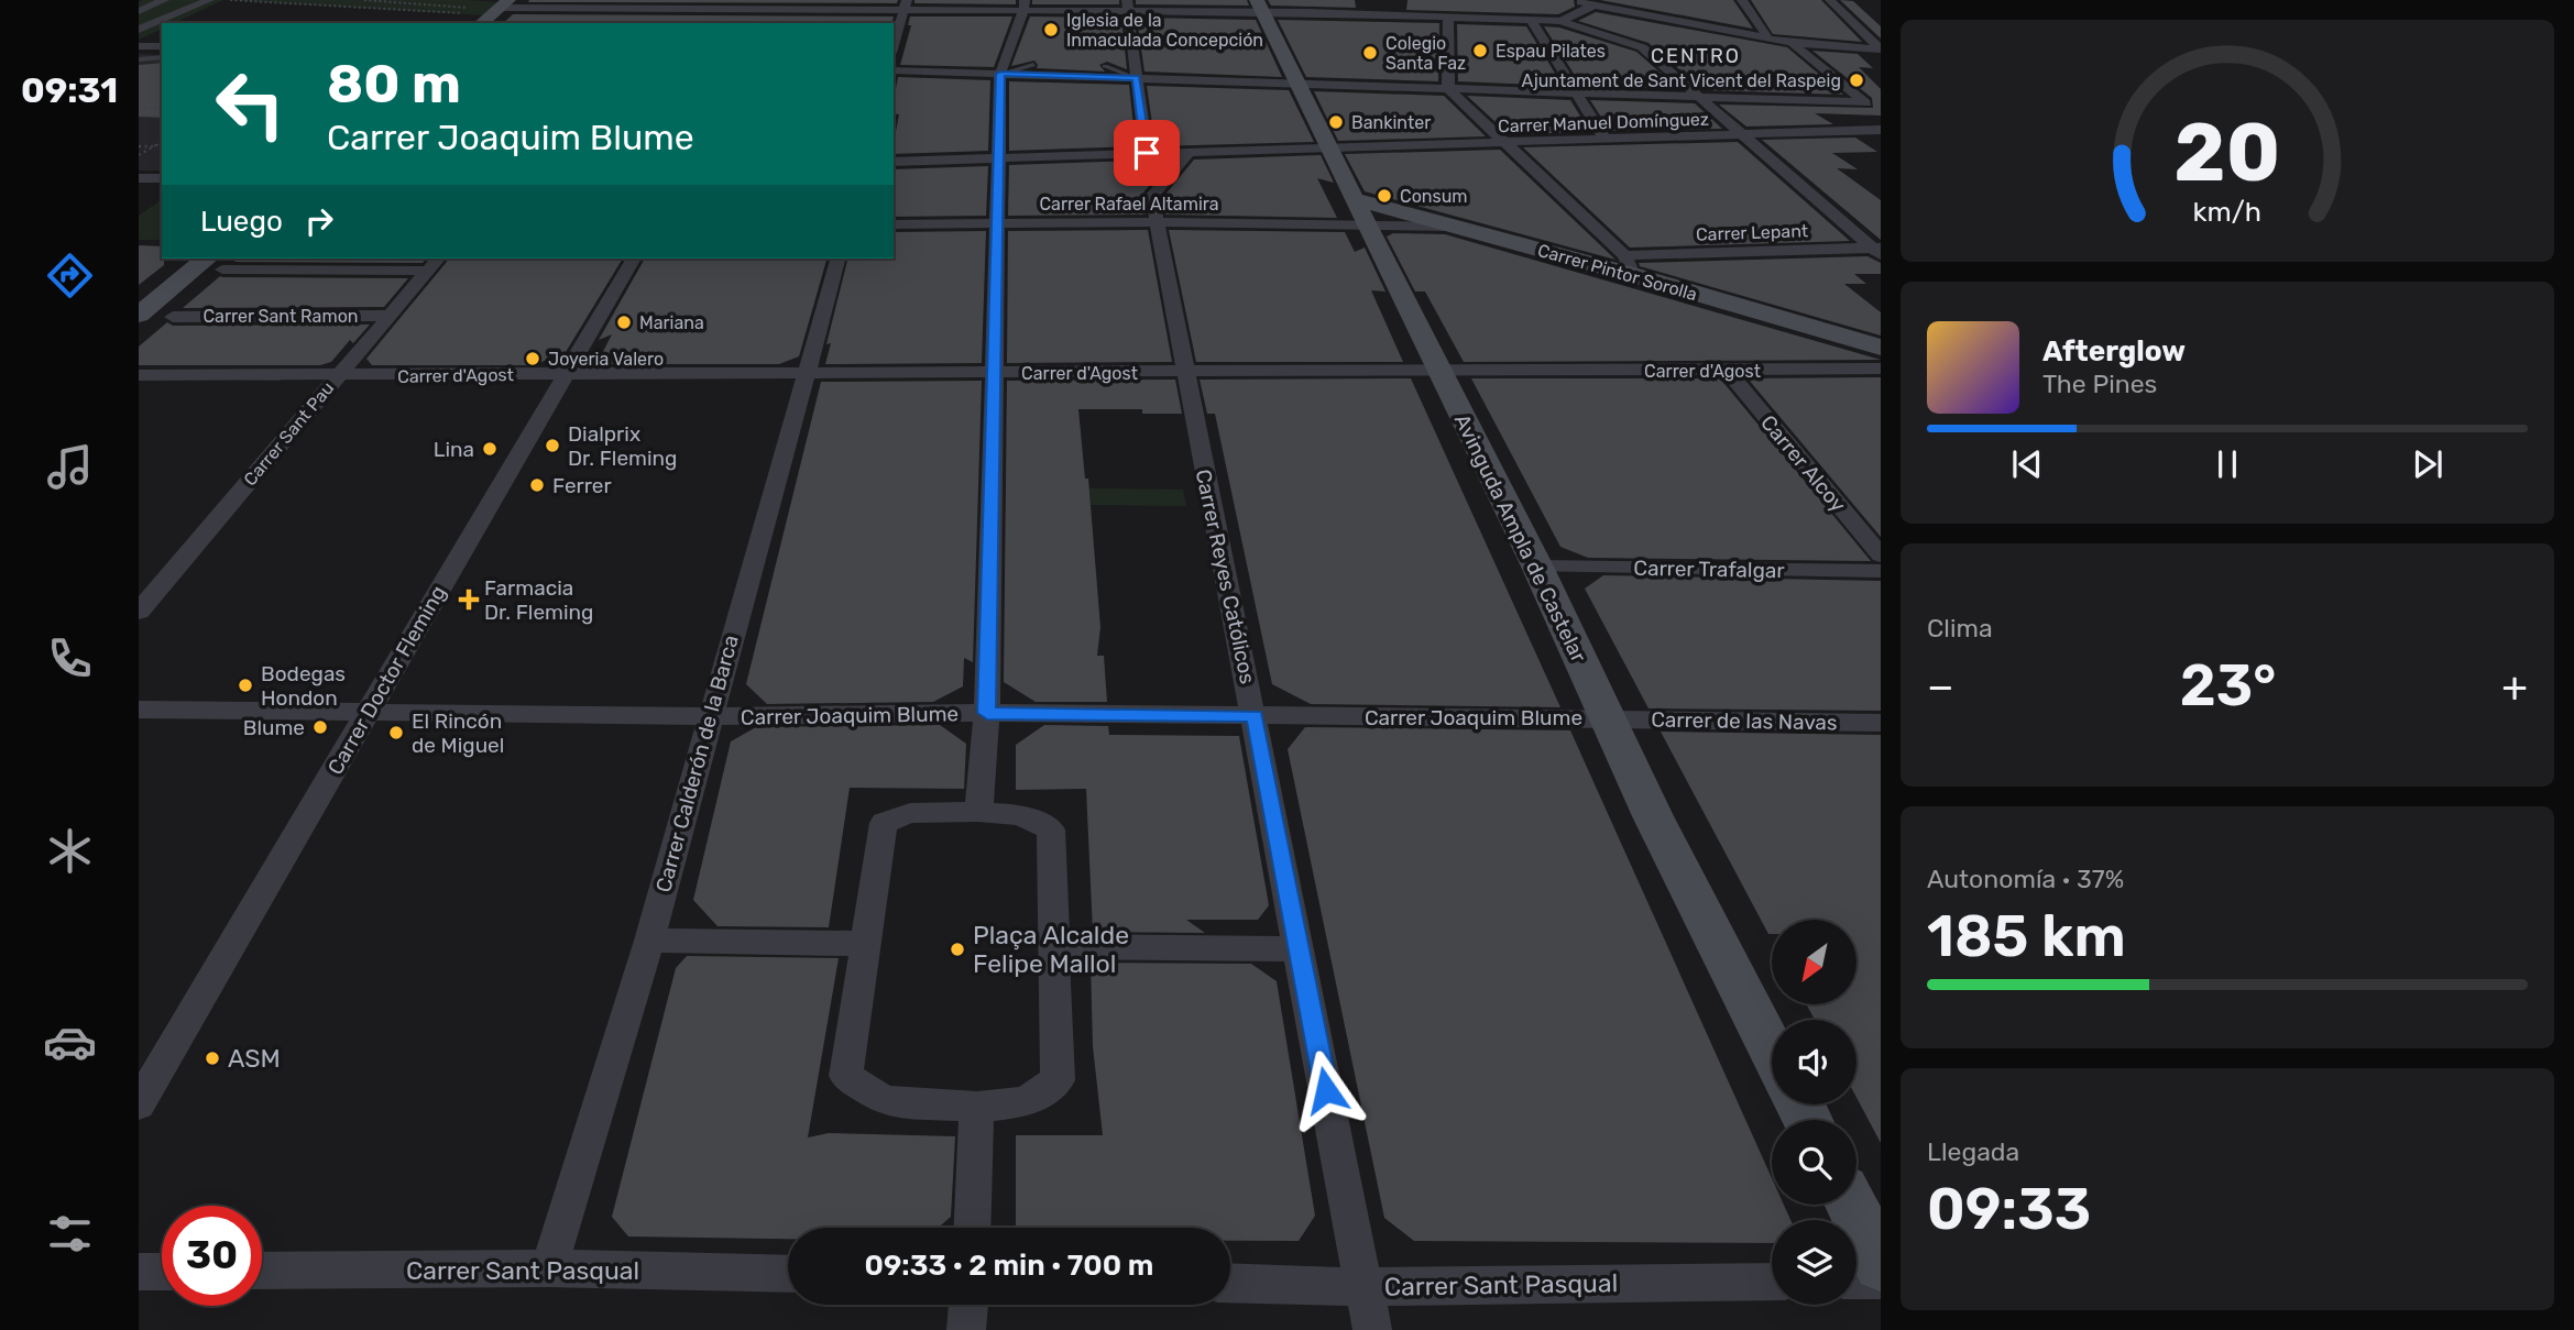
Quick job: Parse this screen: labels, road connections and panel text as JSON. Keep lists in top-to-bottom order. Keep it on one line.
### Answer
{"streets":{"main road":["Carrer Pintor Sorolla","Avinguda Ampla de Castelar"],"street":["Carrer Manuel Domínguez","Carrer Rafael Altamira","Carrer Lepant","Carrer Sant Ramon","Carrer d'Agost","Carrer Sant Pau","Carrer Alcoy","Carrer Trafalgar","Carrer Reyes Católicos","Carrer Doctor Fleming","Carrer Joaquim Blume","Carrer de las Navas","Carrer Calderón de la Barca","Carrer Sant Pasqual"]},"crossings":[["Carrer Manuel Domínguez","Avinguda Ampla de Castelar"],["Carrer Manuel Domínguez","Carrer Reyes Católicos"],["Carrer Rafael Altamira","Carrer Pintor Sorolla"],["Carrer Rafael Altamira","Avinguda Ampla de Castelar"],["Carrer Rafael Altamira","Carrer Reyes Católicos"],["Carrer Lepant","Carrer Pintor Sorolla"],["Carrer Pintor Sorolla","Avinguda Ampla de Castelar"],["Carrer Sant Ramon","Carrer Sant Pau"],["Carrer d'Agost","Carrer Sant Pau"],["Carrer d'Agost","Carrer Alcoy"],["Carrer d'Agost","Avinguda Ampla de Castelar"],["Carrer d'Agost","Carrer Reyes Católicos"],["Carrer d'Agost","Carrer Doctor Fleming"],["Carrer d'Agost","Carrer Calderón de la Barca"],["Avinguda Ampla de Castelar","Carrer Trafalgar"],["Avinguda Ampla de Castelar","Carrer Joaquim Blume"],["Avinguda Ampla de Castelar","Carrer de las Navas"],["Carrer Reyes Católicos","Carrer Joaquim Blume"],["Carrer Reyes Católicos","Carrer Sant Pasqual"],["Carrer Doctor Fleming","Carrer Joaquim Blume"],["Carrer Joaquim Blume","Carrer de las Navas"],["Carrer Joaquim Blume","Carrer Calderón de la Barca"],["Carrer Calderón de la Barca","Carrer Sant Pasqual"]],"districts":["CENTRO"],"places":{"other":["Iglesia de la Inmaculada Concepción","Espau Pilates","Colegio Santa Faz","Ajuntament de Sant Vicent del Raspeig","Bankinter","Consum","Mariana","Joyeria Valero","Dialprix Dr. Fleming","Lina","Ferrer","Bodegas Hondon","Blume","El Rincón de Miguel","Plaça Alcalde Felipe Mallol","ASM"],"health":["Farmacia Dr. Fleming"]},"north":"bottom left","page":{"tabs":"09:31","turn":["80 m","Carrer Joaquim Blume"],"then":"Luego","song":["Afterglow","The Pines"],"tile":["Clima",["Autonomía · 37%","185 km"],["Llegada","09:33"]],"heat":["−","23°","+"],"limit":"30","trip":"09:33 · 2 min · 700 m","gauge":["20","km/h"]}}
